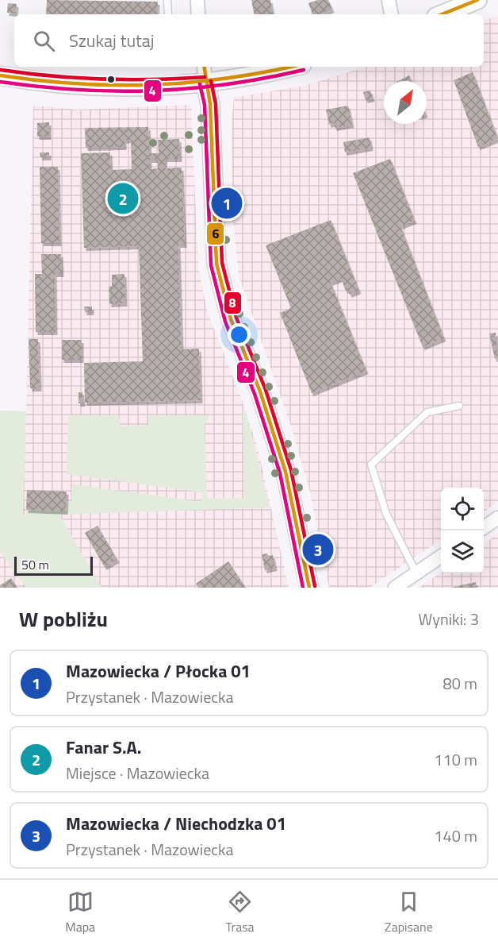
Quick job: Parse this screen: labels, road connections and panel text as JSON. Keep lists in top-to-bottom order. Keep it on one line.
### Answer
{"lines":["transit line 6","transit line 4","transit line 8"],"scale_bar":"50 m","north":"top right","page":{"search":"Szukaj tutaj","pins":["2","1","3"],"scale":"50 m","heading":["W pobliżu","Wyniki: 3"],"list":[{"mark":"1","name":"Mazowiecka / Płocka 01","note":"Przystanek · Mazowiecka","value":"80 m"},{"mark":"2","name":"Fanar S.A.","note":"Miejsce · Mazowiecka","value":"110 m"},{"mark":"3","name":"Mazowiecka / Niechodzka 01","note":"Przystanek · Mazowiecka","value":"140 m"}],"nav":["Mapa","Trasa","Zapisane"]}}
